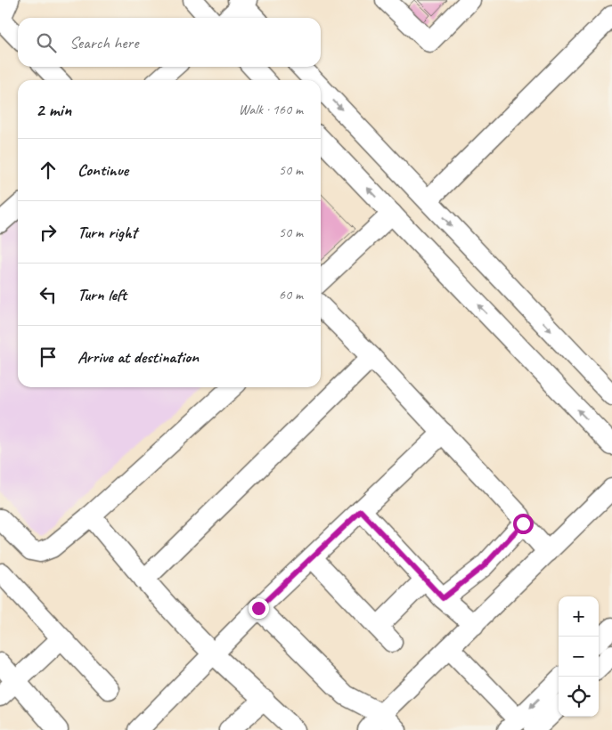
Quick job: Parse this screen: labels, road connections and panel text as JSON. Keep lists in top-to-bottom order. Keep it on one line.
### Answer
{"page":{"search":"Search here","heading":["2 min","Walk · 160 m"],"list":[["Continue","50 m"],["Turn right","50 m"],["Turn left","60 m"],"Arrive at destination"],"map_buttons":["+","−"]}}
